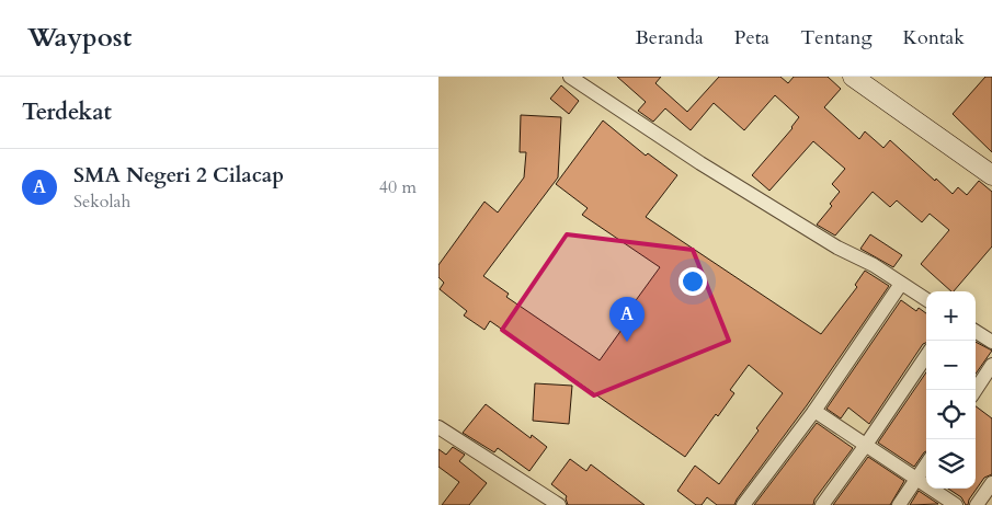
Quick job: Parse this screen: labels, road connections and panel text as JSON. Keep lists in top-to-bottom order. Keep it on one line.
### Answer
{"page":{"header":"Waypost","nav":["Beranda","Peta","Tentang","Kontak"],"heading":"Terdekat","list":[{"mark":"A","name":"SMA Negeri 2 Cilacap","note":"Sekolah","value":"40 m"}],"map_buttons":["+","−"],"pins":"A"}}
